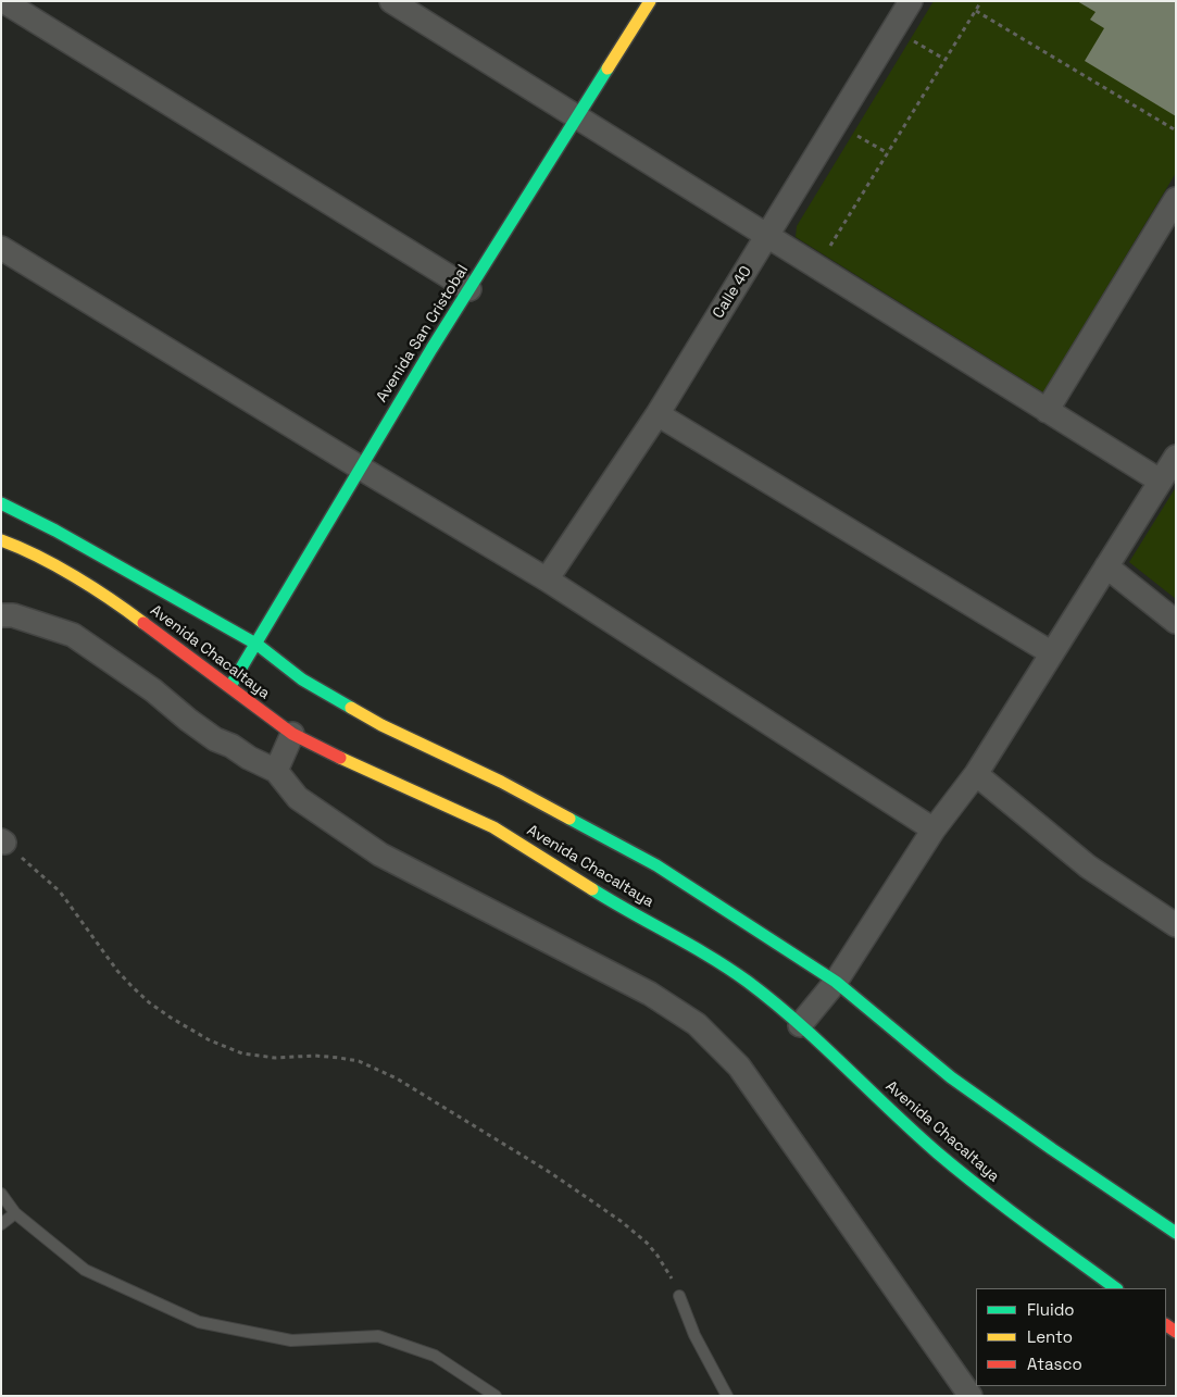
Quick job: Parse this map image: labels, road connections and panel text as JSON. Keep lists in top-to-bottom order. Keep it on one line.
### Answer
{"streets":{"street":["Calle 40","Avenida San Cristobal","Avenida Chacaltaya"]},"crossings":[["Avenida San Cristobal","Avenida Chacaltaya"]],"legend":["Fluido","Lento","Atasco"]}
